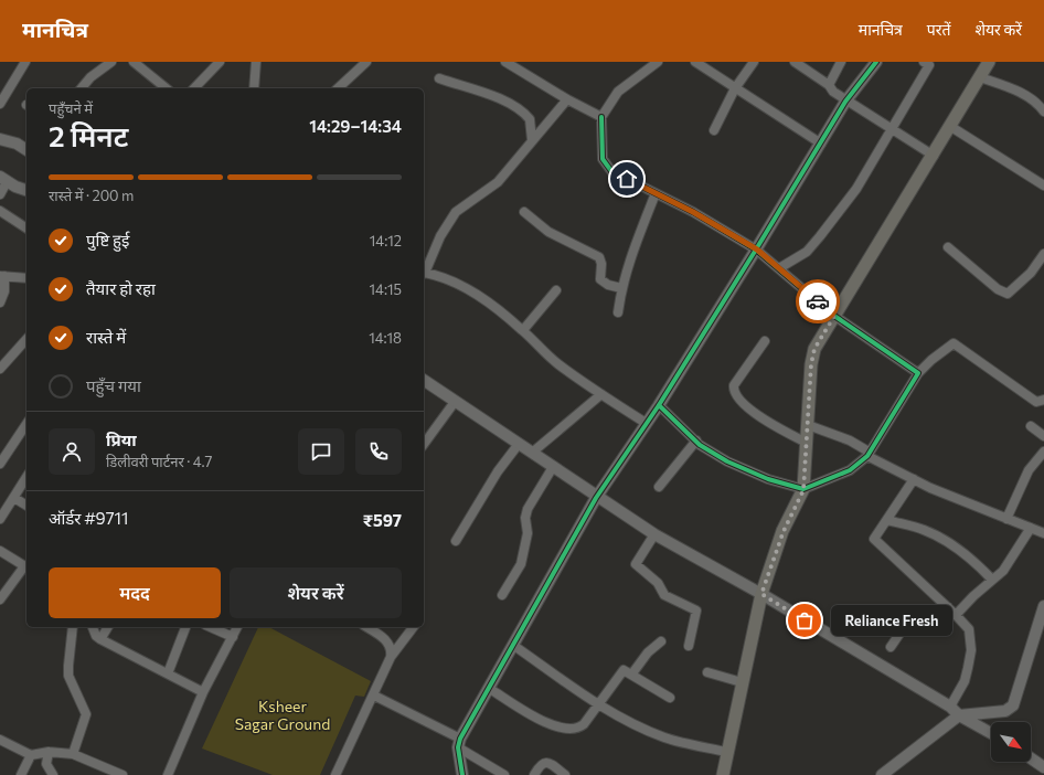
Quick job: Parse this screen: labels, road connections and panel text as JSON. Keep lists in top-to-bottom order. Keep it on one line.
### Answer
{"parks":["Ksheer Sagar Ground"],"places":["Reliance Fresh"],"north":"bottom right","page":{"header":"मानचित्र","nav":["मानचित्र","परतें","शेयर करें"],"heading":["2 मिनट","पहुँचने में","14:29–14:34"],"panel":["प्रिया","डिलीवरी पार्टनर · 4.7","ऑर्डर #9711","₹597"],"bar":"रास्ते में · 200 m","list":[["पुष्टि हुई","14:12"],["तैयार हो रहा","14:15"],["रास्ते में","14:18"],"पहुँच गया"],"buttons":["मदद","शेयर करें"],"bubble":"Reliance Fresh"}}
